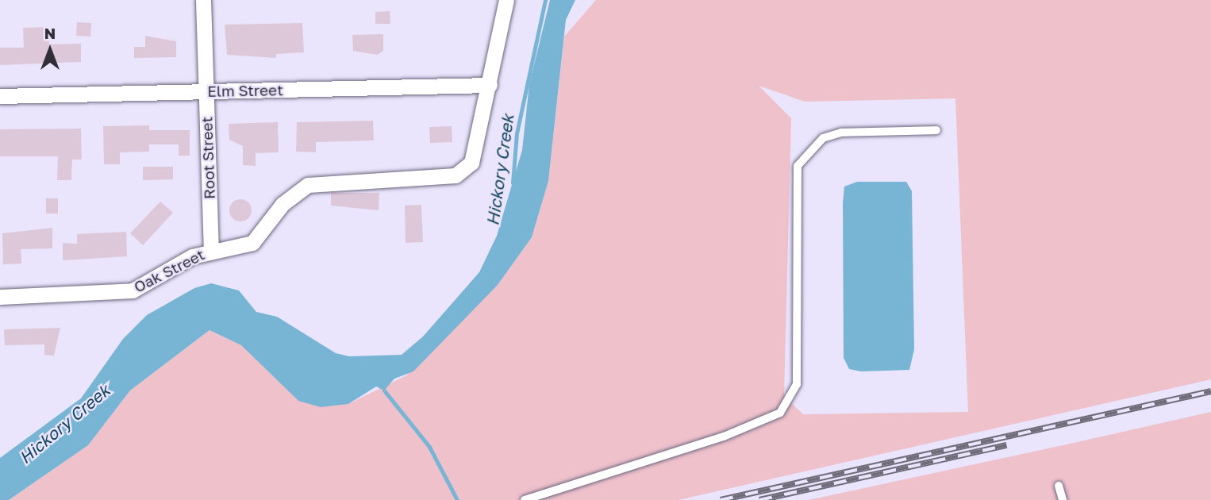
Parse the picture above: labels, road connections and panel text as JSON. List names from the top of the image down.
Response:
{
  "streets": {
    "street": ["Elm Street", "Root Street", "Oak Street"]
  },
  "crossings": [
    ["Elm Street", "Root Street"],
    ["Elm Street", "Oak Street"],
    ["Root Street", "Oak Street"]
  ],
  "water": ["Hickory Creek"],
  "north": "top"
}
